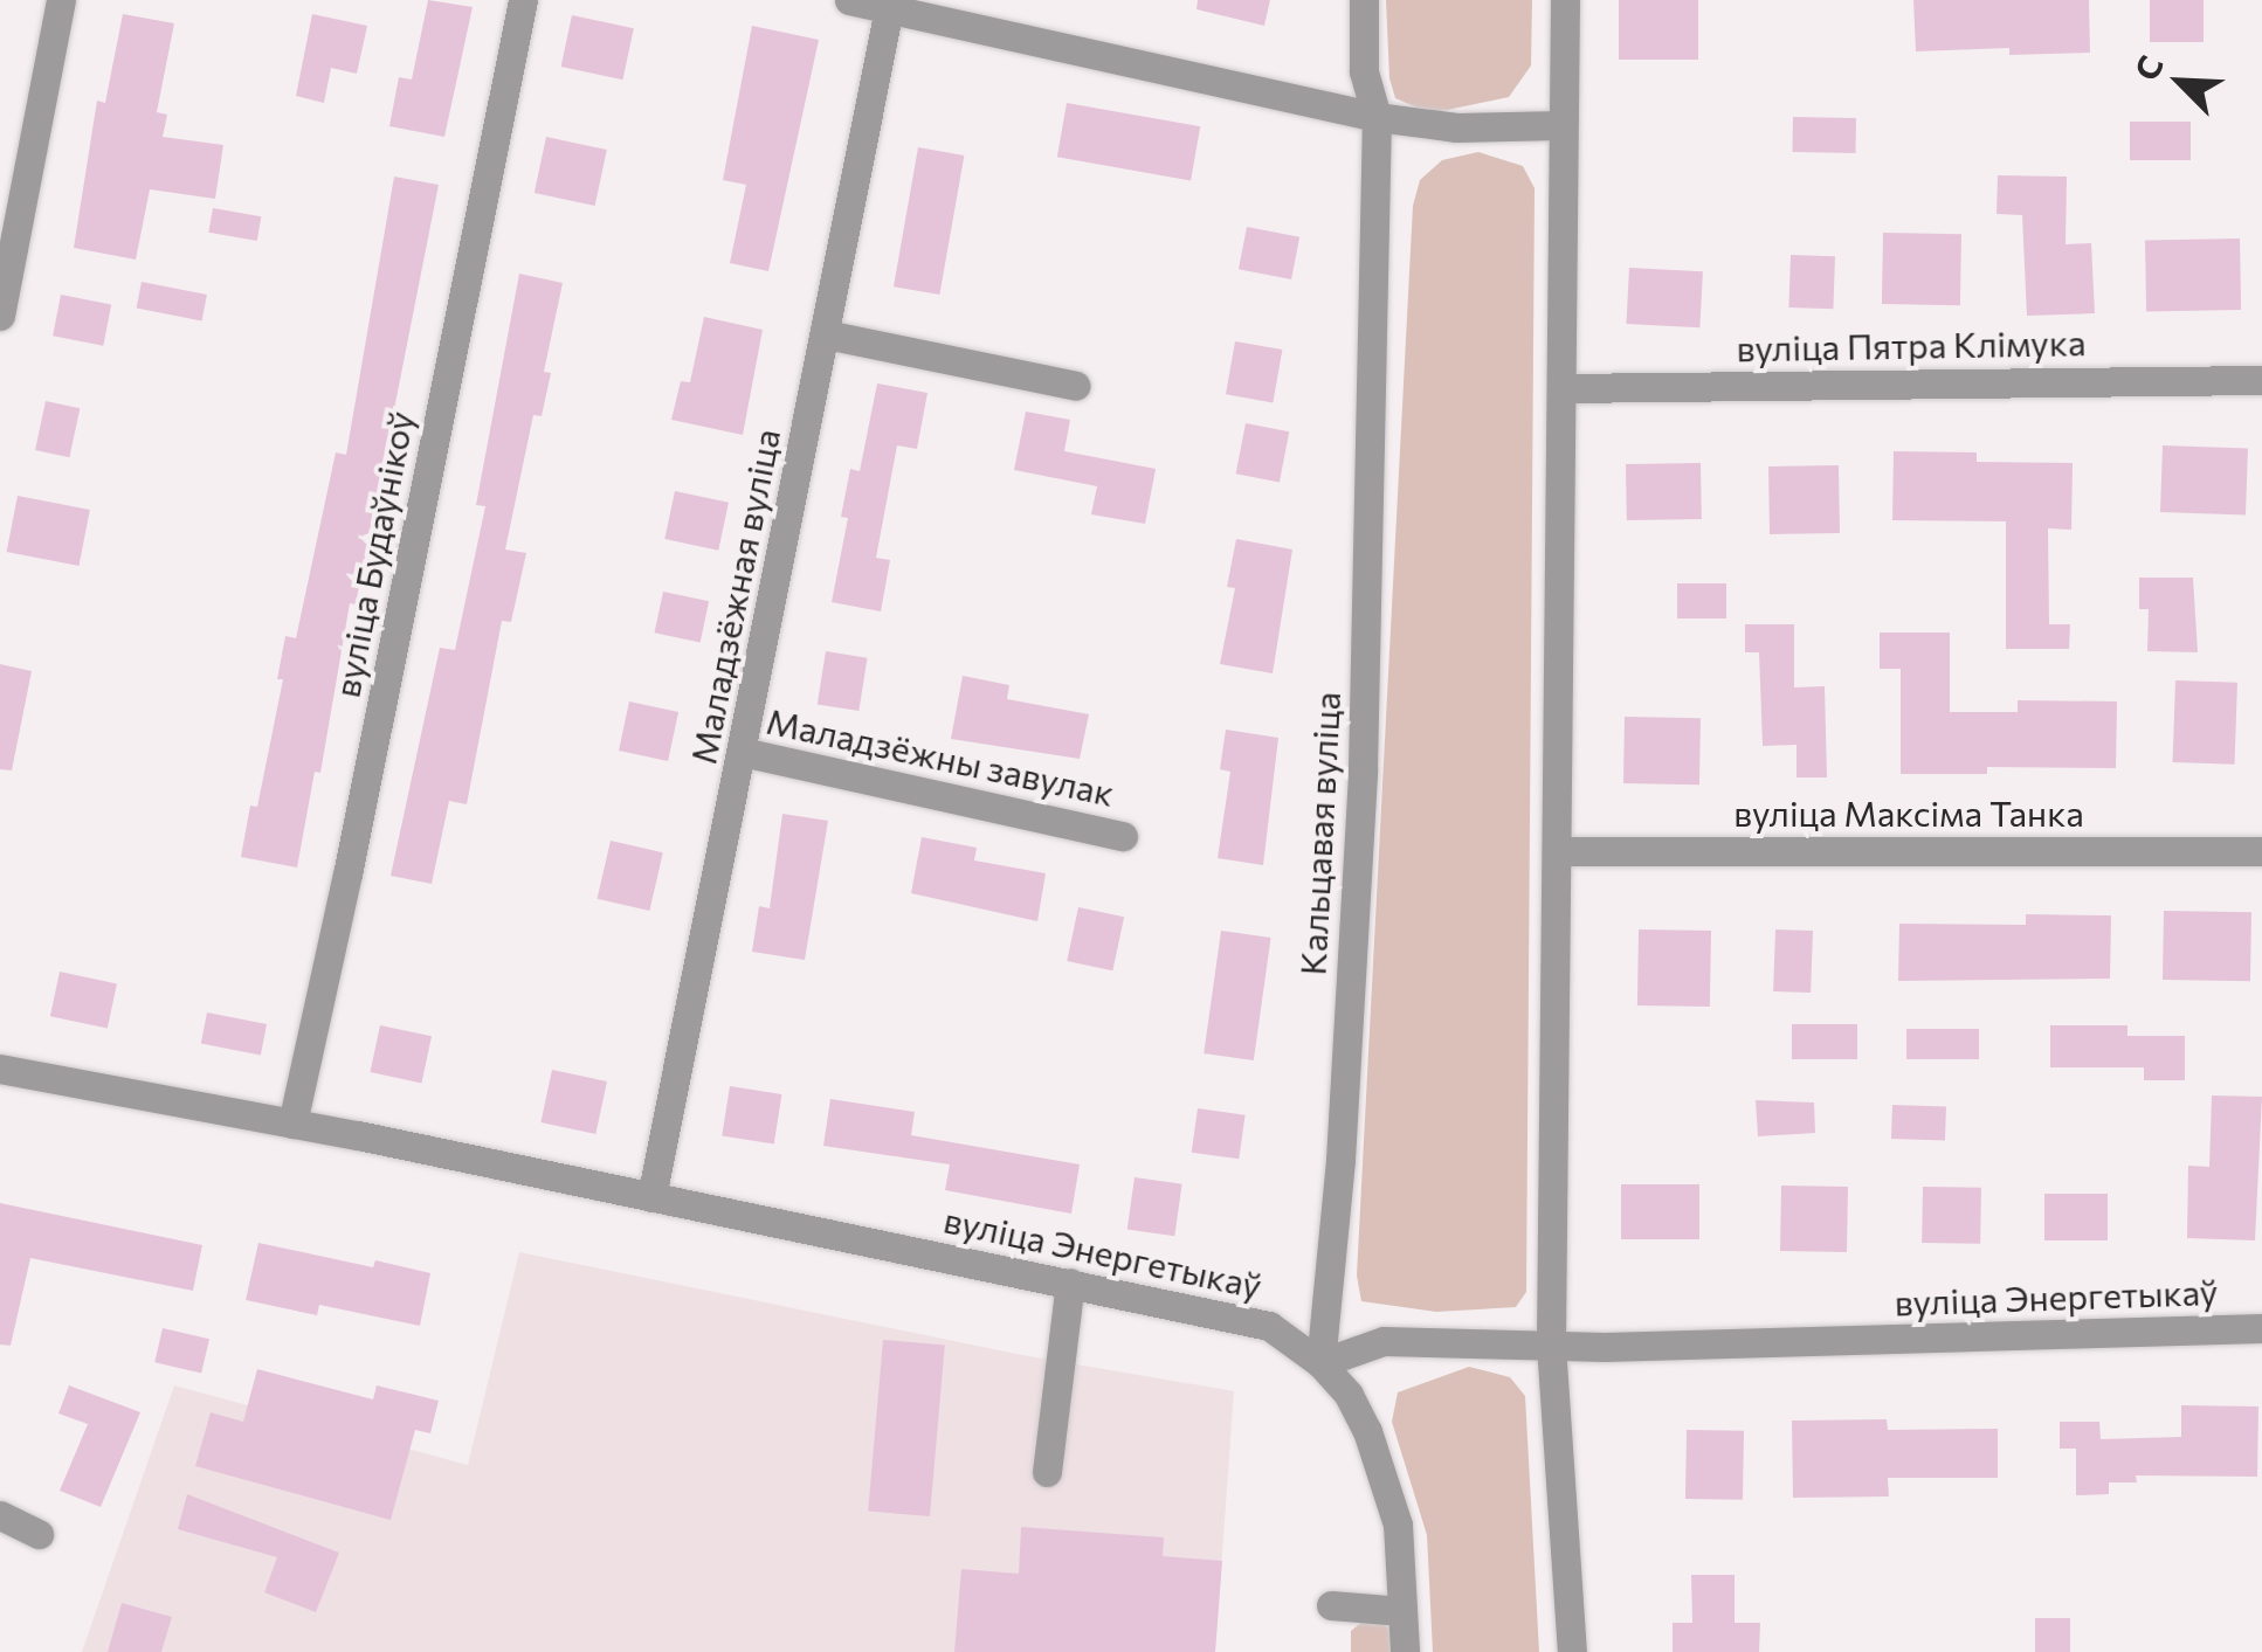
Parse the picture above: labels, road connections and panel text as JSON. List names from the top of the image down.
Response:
{
  "streets": {
    "street": [
      "вуліца Пятра Клімука",
      "вуліца Будаўнікоў",
      "Маладзёжная вуліца",
      "Маладзёжны завулак",
      "вуліца Максіма Танка",
      "Кальцавая вуліца",
      "вуліца Энергетыкаў"
    ]
  },
  "crossings": [
    ["вуліца Будаўнікоў", "вуліца Энергетыкаў"],
    ["Маладзёжная вуліца", "Маладзёжны завулак"],
    ["Маладзёжная вуліца", "вуліца Энергетыкаў"],
    ["Кальцавая вуліца", "вуліца Энергетыкаў"]
  ],
  "north": "top left"
}
